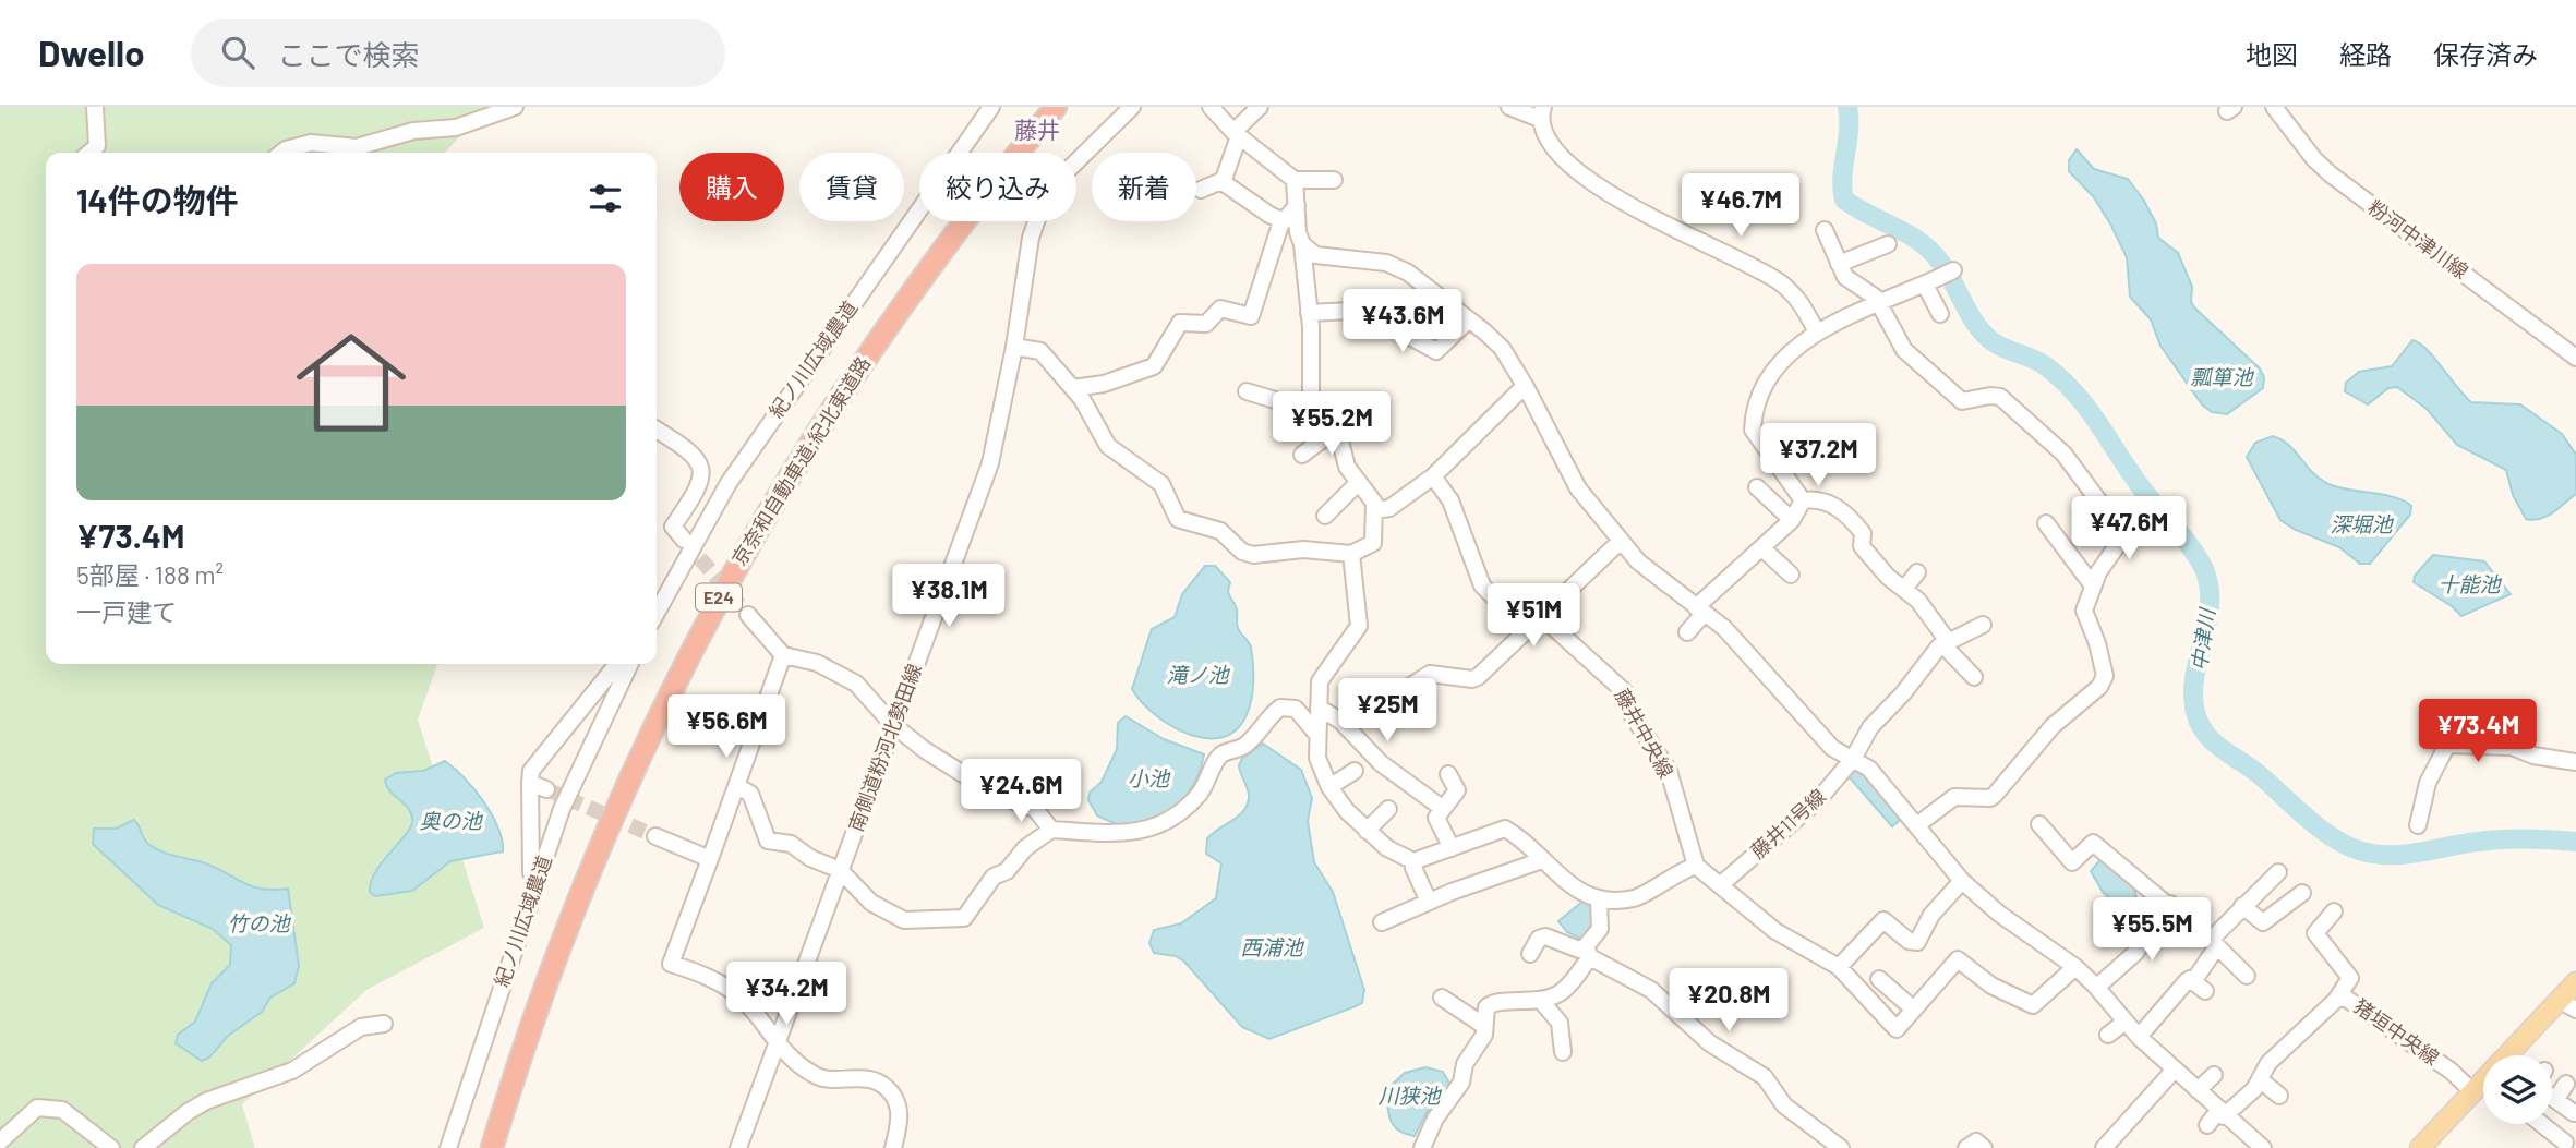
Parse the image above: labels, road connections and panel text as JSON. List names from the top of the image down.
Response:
{
  "streets": {
    "highway": ["京奈和自動車道;紀北東道路", "E24"],
    "street": [
      "粉河中津川線",
      "紀ノ川広域農道",
      "藤井中央線",
      "南側道粉河北勢田線",
      "藤井11号線",
      "猪垣中央線"
    ]
  },
  "districts": ["藤井"],
  "water": [
    "瓢箪池",
    "深堀池",
    "十能池",
    "中津川",
    "滝ノ池",
    "小池",
    "奥の池",
    "竹の池",
    "西浦池",
    "川狭池"
  ],
  "page": {
    "header": "Dwello",
    "search": "ここで検索",
    "nav": ["地図", "経路", "保存済み"],
    "chip": [
      "購入",
      "賃貸",
      "絞り込み",
      "新着"
    ],
    "heading": "14件の物件",
    "price": [
      "¥46.7M",
      "¥43.6M",
      "¥55.2M",
      "¥37.2M",
      "¥47.6M",
      "¥38.1M",
      "¥51M",
      "¥25M",
      "¥56.6M",
      "¥73.4M",
      "¥24.6M",
      "¥55.5M",
      "¥34.2M",
      "¥20.8M"
    ],
    "list": [
      {
        "name": "¥73.4M",
        "note": "5部屋 · 188 m² · 一戸建て"
      }
    ]
  }
}
